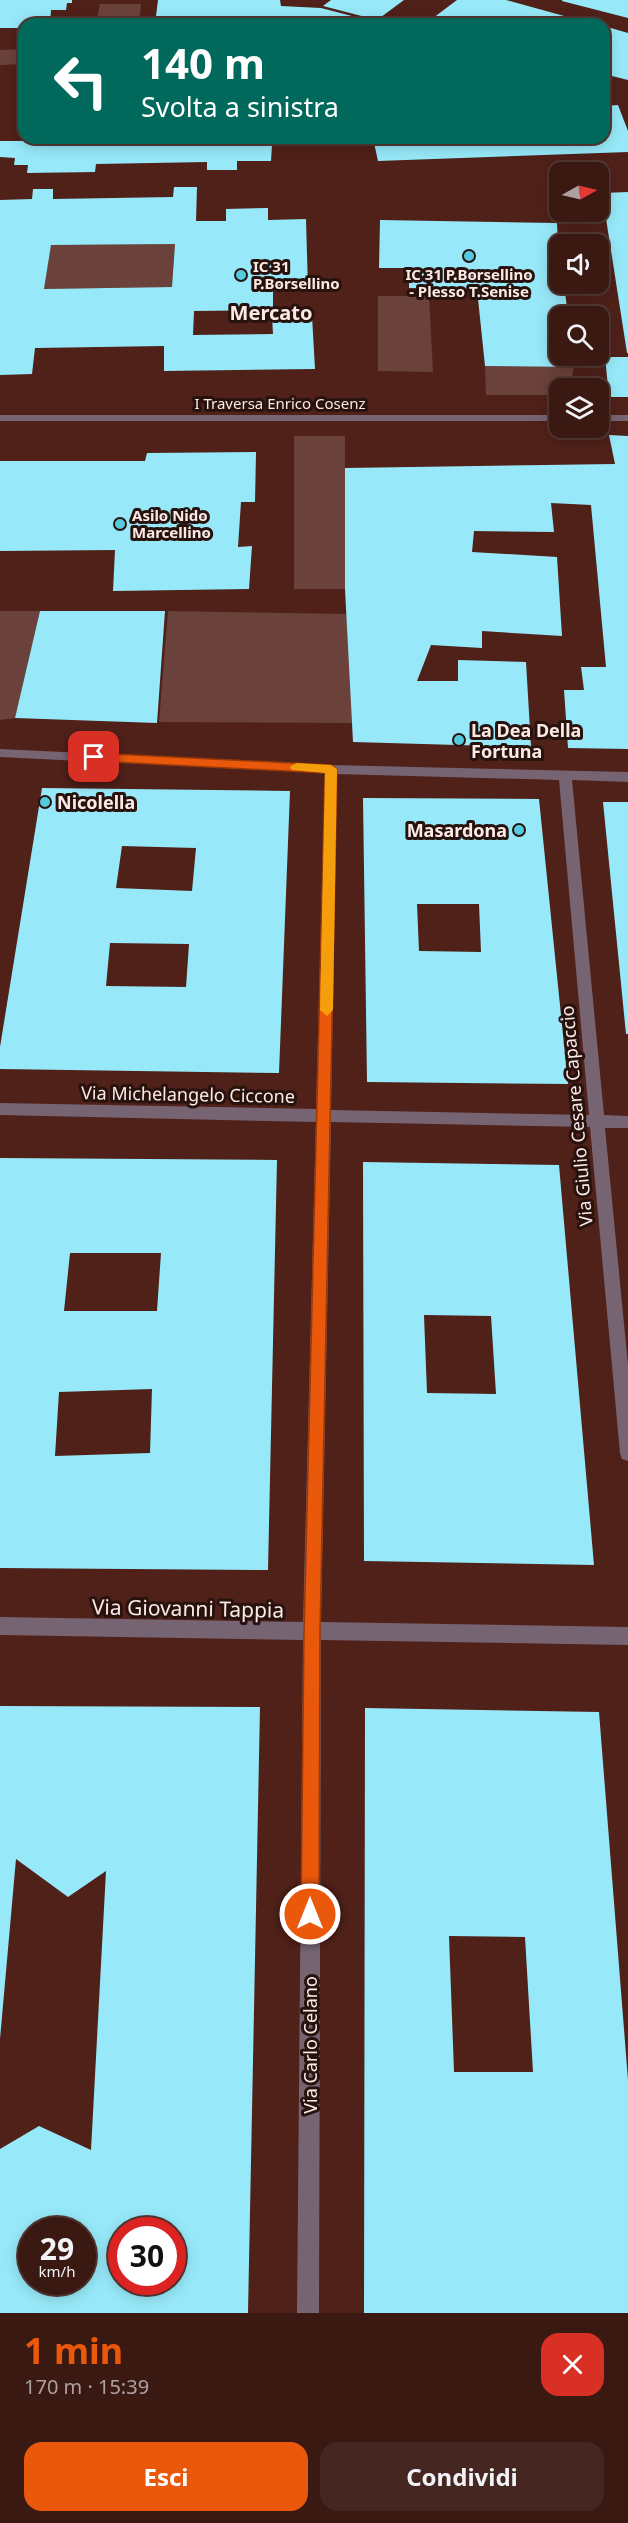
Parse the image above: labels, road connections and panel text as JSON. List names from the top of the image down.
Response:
{
  "streets": {
    "street": [
      "I Traversa Enrico Cosenz",
      "Via Michelangelo Ciccone",
      "Via Giulio Cesare Capaccio",
      "Via Giovanni Tappia",
      "Via Carlo Celano"
    ]
  },
  "crossings": [
    ["Via Michelangelo Ciccone", "Via Giulio Cesare Capaccio"],
    ["Via Michelangelo Ciccone", "Via Carlo Celano"],
    ["Via Giovanni Tappia", "Via Carlo Celano"]
  ],
  "districts": ["Mercato"],
  "places": [
    "IC 31 P.Borsellino - Plesso T.Senise",
    "IC 31 P.Borsellino",
    "Asilo Nido Marcellino",
    "La Dea Della Fortuna",
    "Nicolella",
    "Masardona"
  ],
  "north": "right",
  "page": {
    "turn": ["140 m", "Svolta a sinistra"],
    "speed": "29 km/h",
    "limit": "30",
    "heading": ["1 min", "170 m · 15:39"],
    "buttons": ["Esci", "Condividi"]
  }
}
